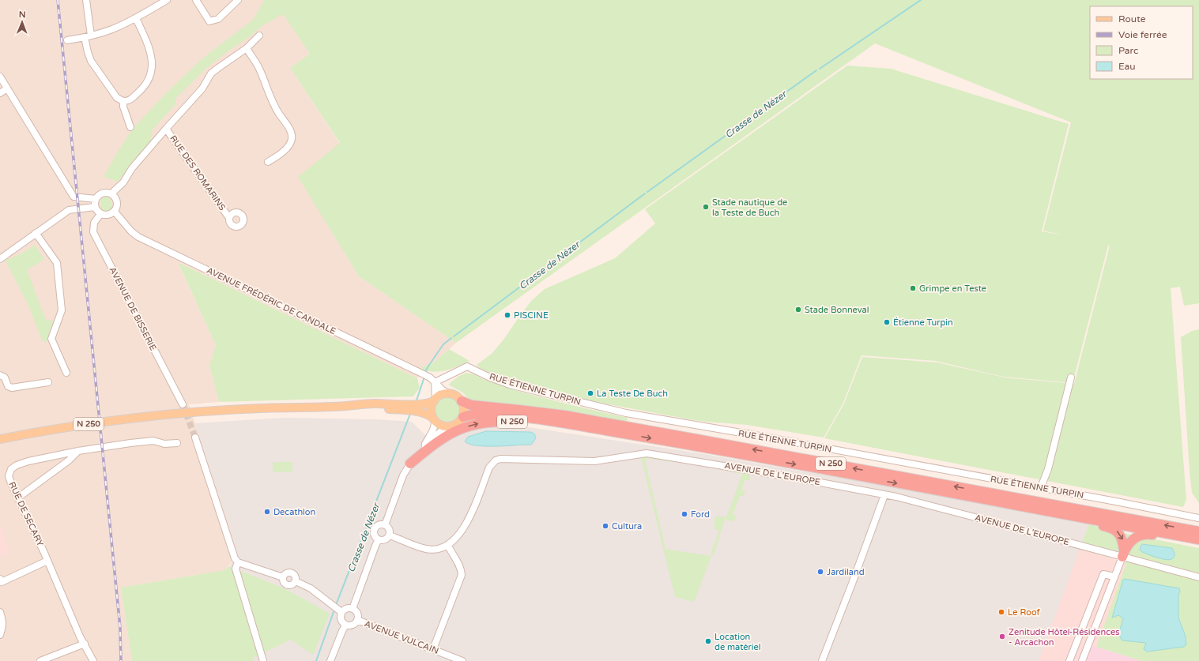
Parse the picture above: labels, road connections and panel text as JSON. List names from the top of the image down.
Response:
{
  "streets": {
    "highway": ["N 250"],
    "street": [
      "RUE DES ROMARINS",
      "AVENUE FRÉDÉRIC DE CANDALE",
      "AVENUE DE BISSERIE",
      "RUE ÉTIENNE TURPIN",
      "AVENUE DE L'EUROPE",
      "RUE DE SECARY",
      "AVENUE VULCAIN"
    ]
  },
  "crossings": [
    ["AVENUE FRÉDÉRIC DE CANDALE", "AVENUE DE BISSERIE"],
    ["AVENUE FRÉDÉRIC DE CANDALE", "RUE ÉTIENNE TURPIN"],
    ["AVENUE FRÉDÉRIC DE CANDALE", "N 250"]
  ],
  "water": ["Crasse de Nézer"],
  "places": [
    "Stade nautique de la Teste de Buch",
    "Grimpe en Teste",
    "Stade Bonneval",
    "PISCINE",
    "Étienne Turpin",
    "La Teste De Buch",
    "Decathlon",
    "Ford",
    "Cultura",
    "Jardiland",
    "Le Roof",
    "Zenitude Hôtel-Résidences - Arcachon",
    "Location de matériel"
  ],
  "legend": [
    "Route",
    "Voie ferrée",
    "Parc",
    "Eau"
  ],
  "north": "top"
}
